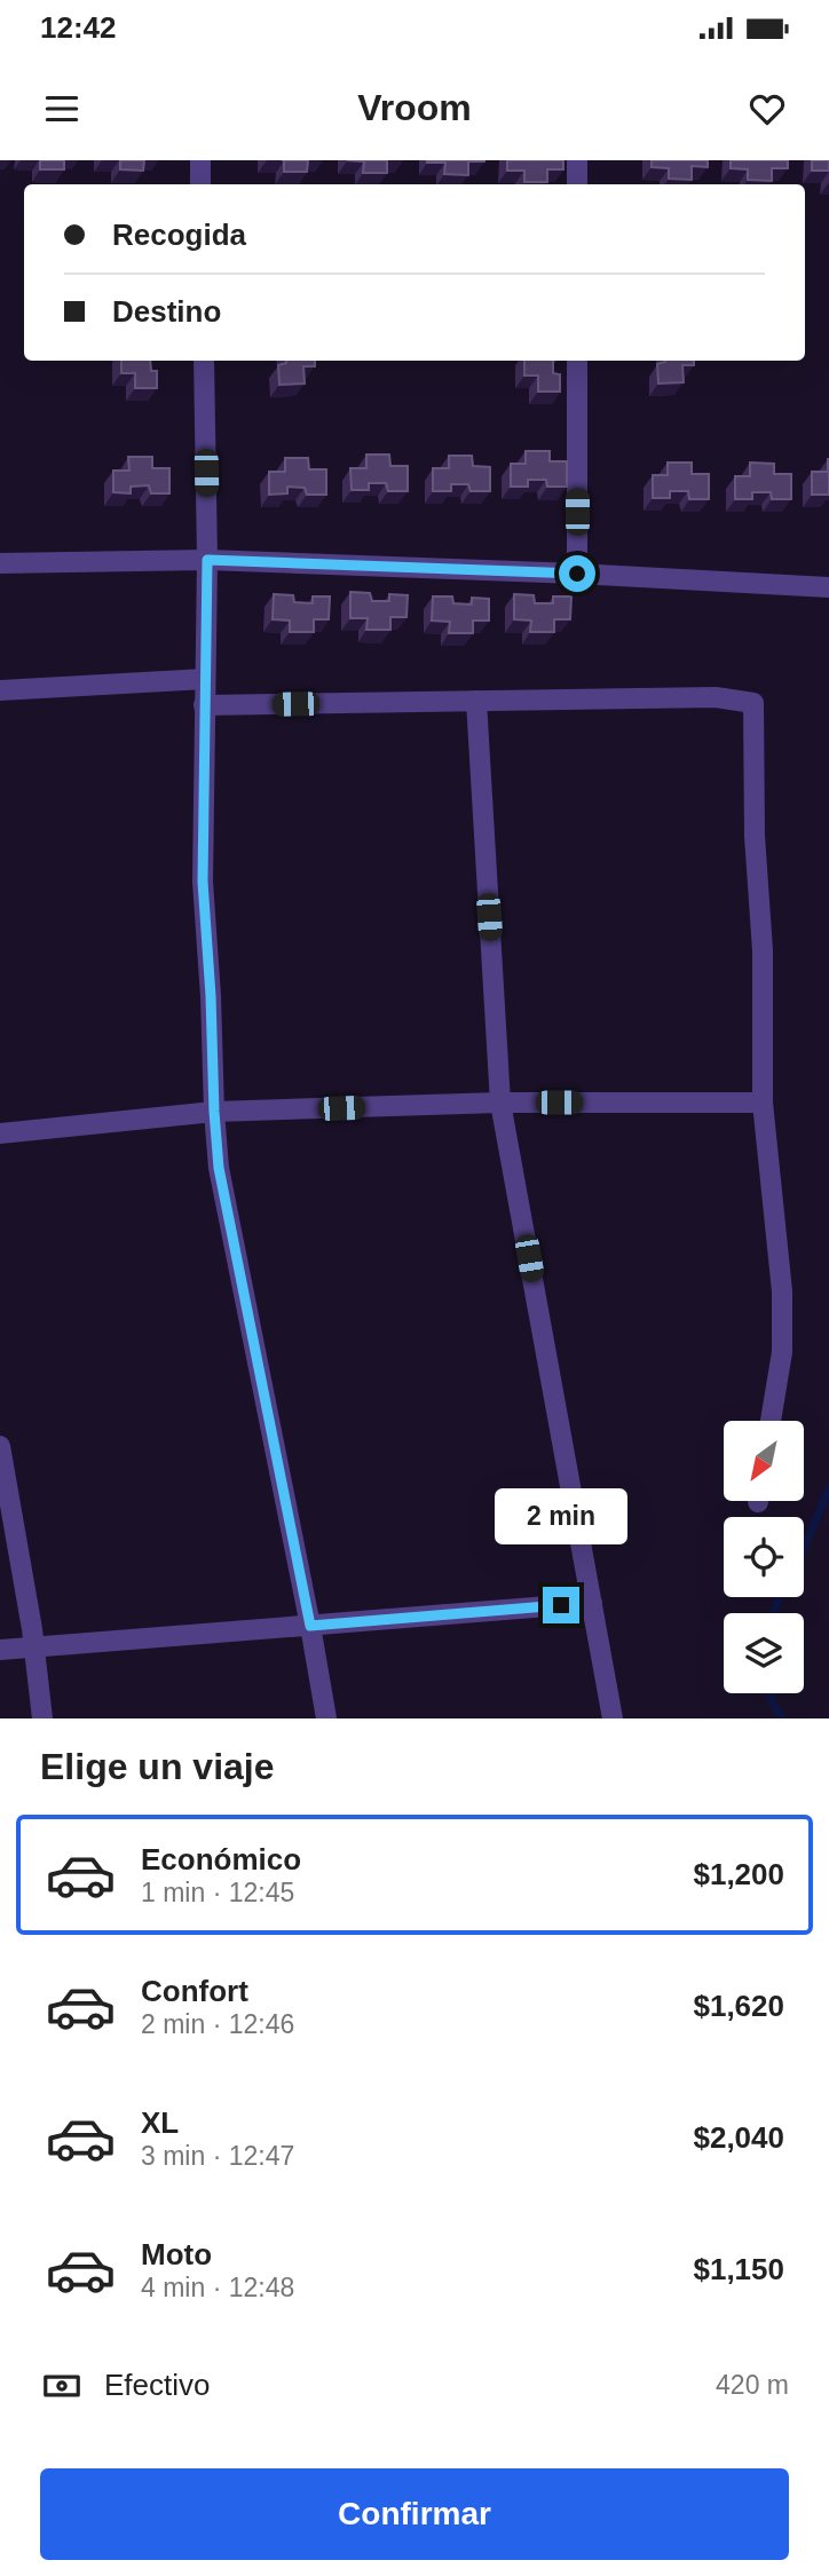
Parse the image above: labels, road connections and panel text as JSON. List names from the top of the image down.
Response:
{
  "north": "bottom left",
  "page": {
    "status": "12:42",
    "header": "Vroom",
    "banner": ["Recogida", "Destino"],
    "bubble": "2 min",
    "heading": "Elige un viaje",
    "list": [
      {
        "name": "Económico",
        "note": "1 min · 12:45",
        "value": "$1,200"
      },
      {
        "name": "Confort",
        "note": "2 min · 12:46",
        "value": "$1,620"
      },
      {
        "name": "XL",
        "note": "3 min · 12:47",
        "value": "$2,040"
      },
      {
        "name": "Moto",
        "note": "4 min · 12:48",
        "value": "$1,150"
      }
    ],
    "pay": ["Efectivo", "420 m"],
    "buttons": "Confirmar"
  }
}
